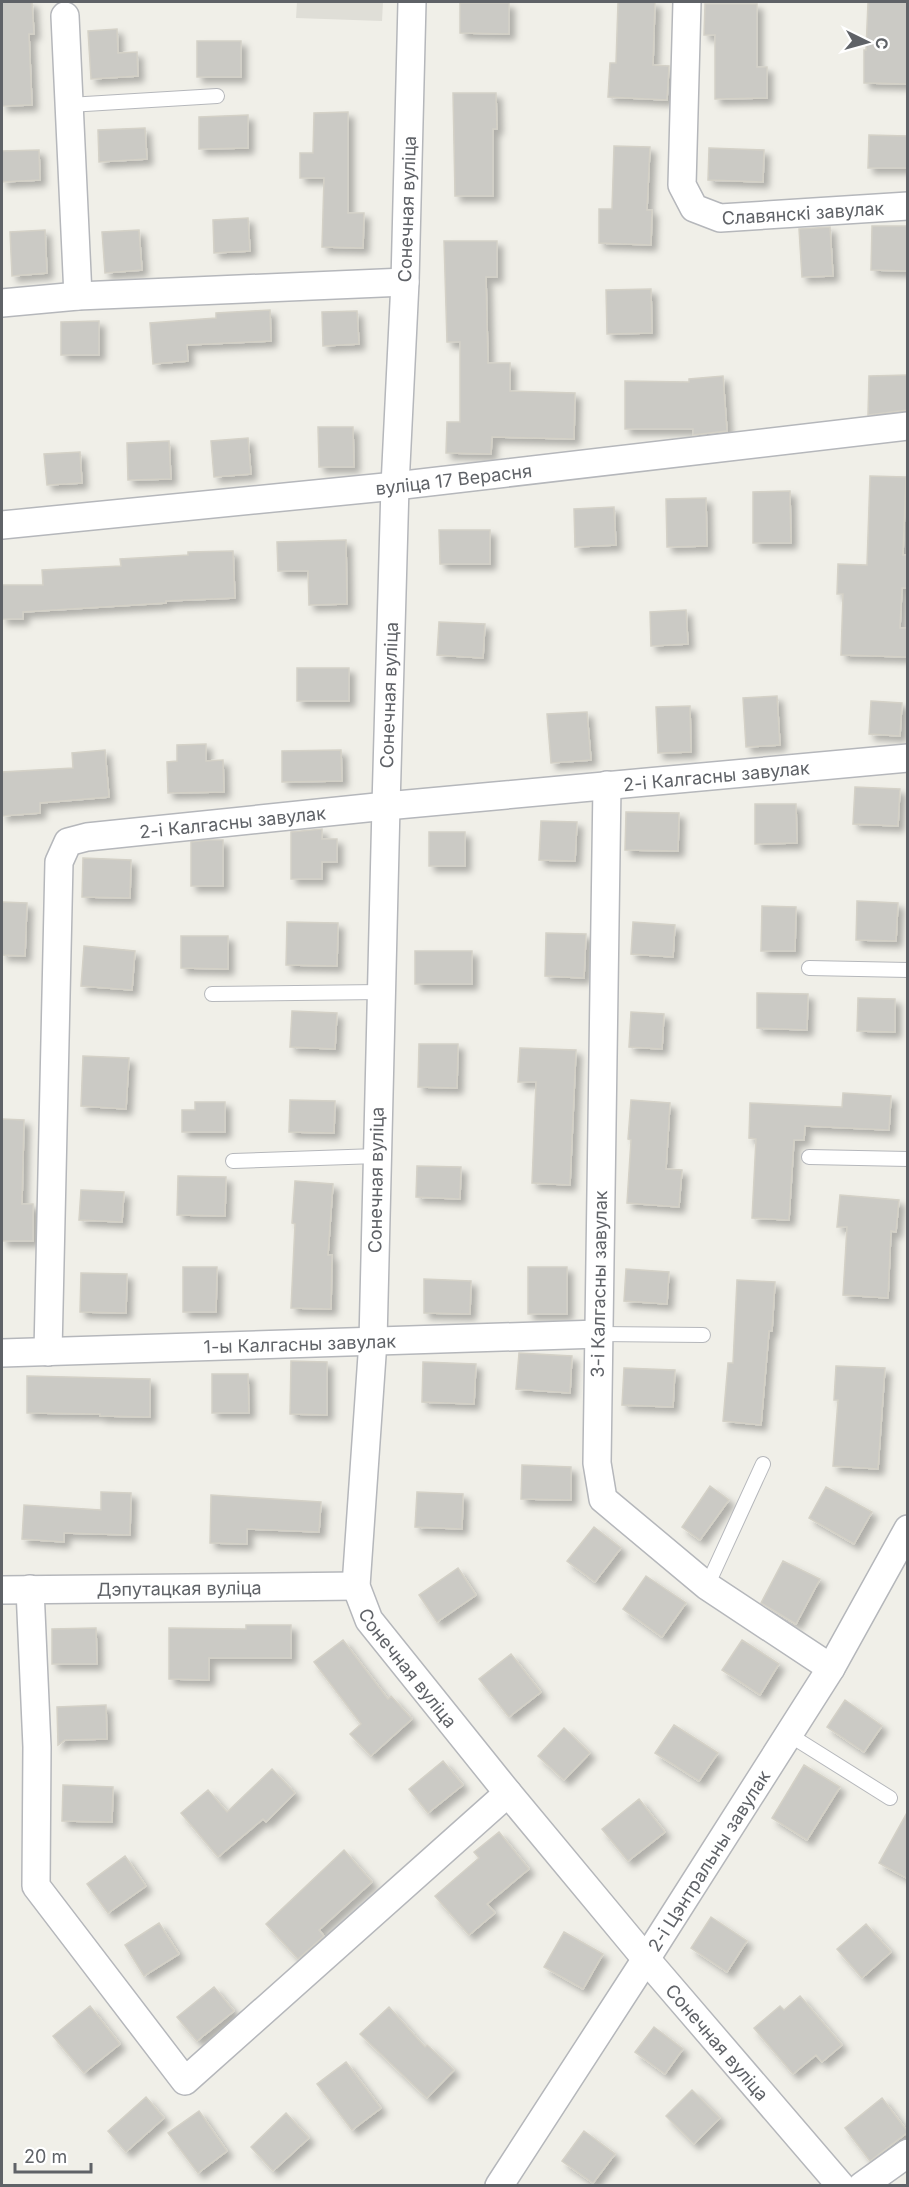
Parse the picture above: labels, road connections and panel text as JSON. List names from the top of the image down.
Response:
{
  "streets": {
    "street": [
      "Сонечная вуліца",
      "Славянскі завулак",
      "вуліца 17 Верасня",
      "2-і Калгасны завулак",
      "3-і Калгасны завулак",
      "1-ы Калгасны завулак",
      "Дэпутацкая вуліца",
      "2-і Цэнтральны завулак"
    ]
  },
  "crossings": [
    ["Сонечная вуліца", "вуліца 17 Верасня"],
    ["Сонечная вуліца", "2-і Калгасны завулак"],
    ["Сонечная вуліца", "1-ы Калгасны завулак"],
    ["Сонечная вуліца", "Дэпутацкая вуліца"],
    ["Сонечная вуліца", "2-і Цэнтральны завулак"],
    ["2-і Калгасны завулак", "3-і Калгасны завулак"],
    ["2-і Калгасны завулак", "1-ы Калгасны завулак"],
    ["3-і Калгасны завулак", "1-ы Калгасны завулак"],
    ["3-і Калгасны завулак", "2-і Цэнтральны завулак"]
  ],
  "scale_bar": "20 m",
  "north": "right"
}
